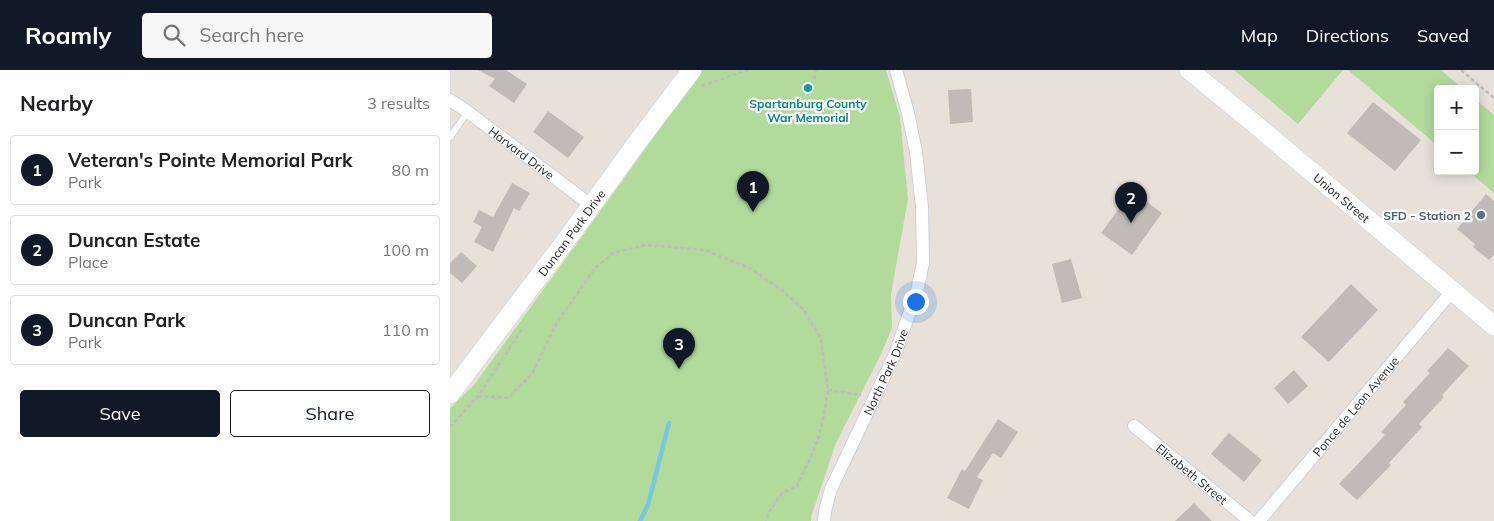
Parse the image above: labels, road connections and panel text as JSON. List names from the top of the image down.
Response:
{
  "streets": {
    "street": [
      "Harvard Drive",
      "Union Street",
      "Duncan Park Drive",
      "North Park Drive",
      "Ponce de Leon Avenue",
      "Elizabeth Street"
    ]
  },
  "crossings": [
    ["Harvard Drive", "Duncan Park Drive"],
    ["Union Street", "Ponce de Leon Avenue"]
  ],
  "places": ["Spartanburg County War Memorial", "SFD - Station 2"],
  "page": {
    "header": "Roamly",
    "search": "Search here",
    "nav": ["Map", "Directions", "Saved"],
    "heading": ["Nearby", "3 results"],
    "map_buttons": ["+", "−"],
    "list": [
      {
        "mark": "1",
        "name": "Veteran's Pointe Memorial Park",
        "note": "Park",
        "value": "80 m"
      },
      {
        "mark": "2",
        "name": "Duncan Estate",
        "note": "Place",
        "value": "100 m"
      },
      {
        "mark": "3",
        "name": "Duncan Park",
        "note": "Park",
        "value": "110 m"
      }
    ],
    "pins": ["1", "2", "3"],
    "buttons": ["Save", "Share"]
  }
}
